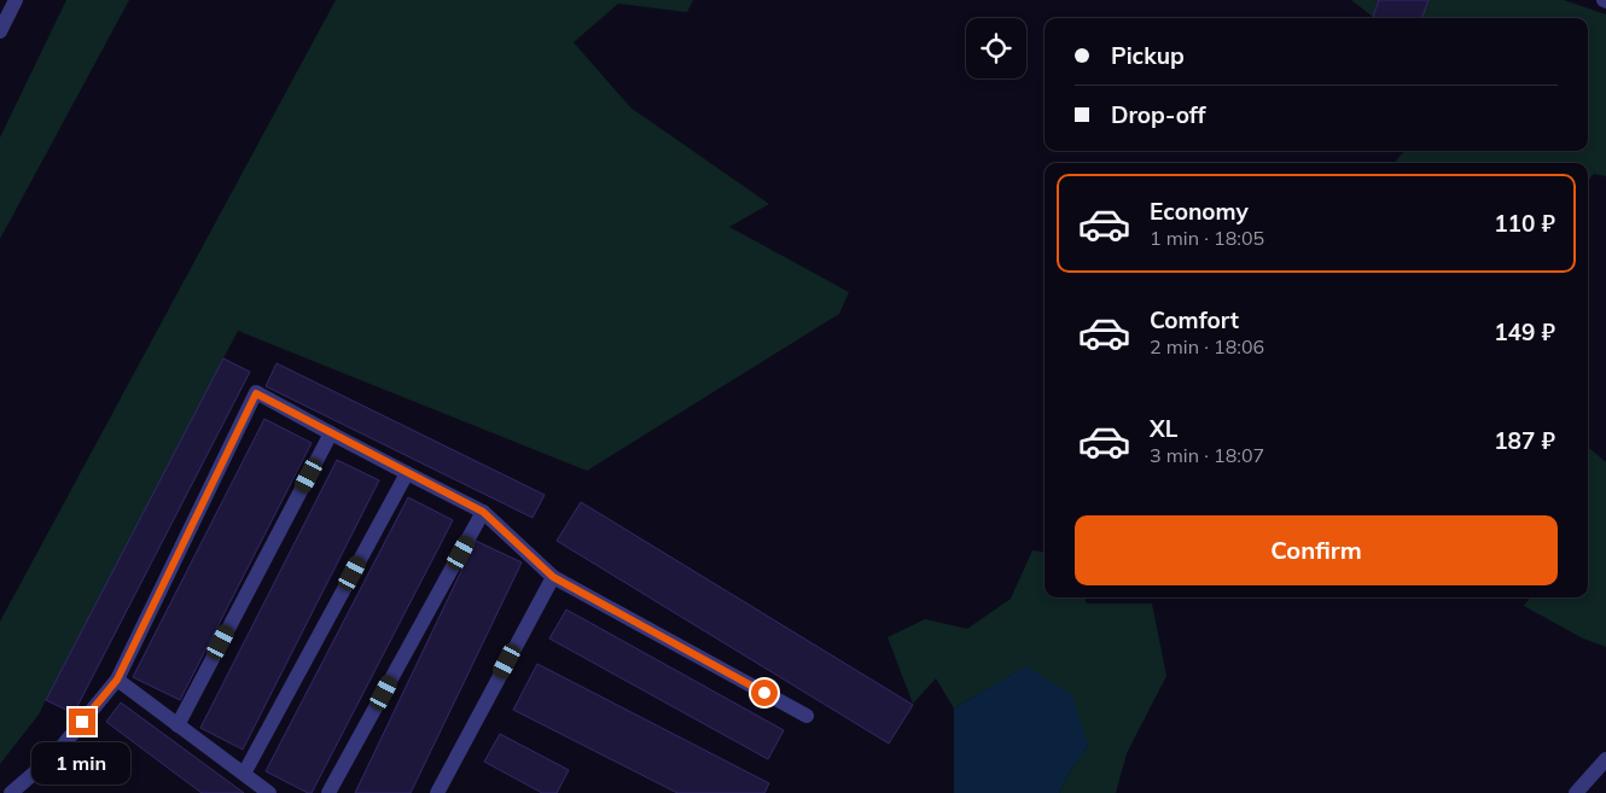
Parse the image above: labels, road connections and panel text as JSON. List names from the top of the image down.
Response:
{
  "page": {
    "banner": ["Pickup", "Drop-off"],
    "list": [
      {
        "name": "Economy",
        "note": "1 min · 18:05",
        "value": "110 ₽"
      },
      {
        "name": "Comfort",
        "note": "2 min · 18:06",
        "value": "149 ₽"
      },
      {
        "name": "XL",
        "note": "3 min · 18:07",
        "value": "187 ₽"
      }
    ],
    "buttons": "Confirm",
    "bubble": "1 min"
  }
}
